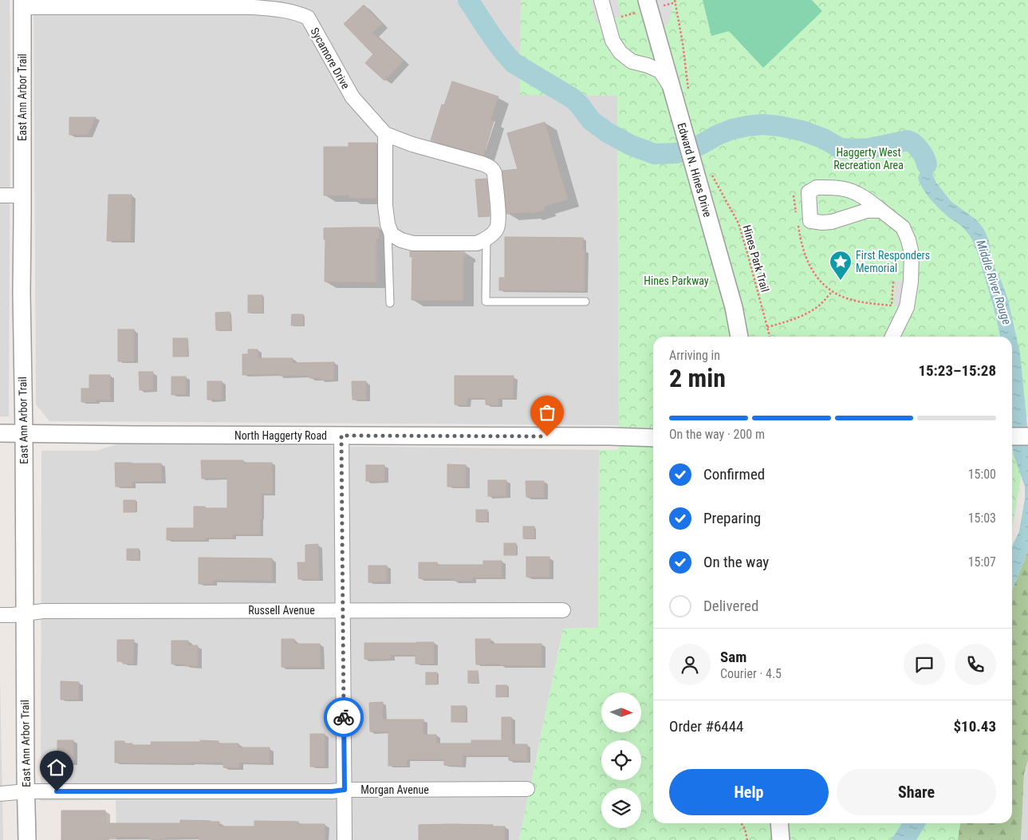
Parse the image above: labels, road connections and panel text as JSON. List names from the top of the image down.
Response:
{
  "streets": {
    "street": [
      "Sycamore Drive",
      "East Ann Arbor Trail",
      "Edward N. Hines Drive",
      "North Haggerty Road",
      "Russell Avenue",
      "Morgan Avenue"
    ],
    "path": ["Hines Park Trail"]
  },
  "crossings": [
    ["Sycamore Drive", "East Ann Arbor Trail"],
    ["East Ann Arbor Trail", "North Haggerty Road"],
    ["East Ann Arbor Trail", "Russell Avenue"],
    ["East Ann Arbor Trail", "Morgan Avenue"]
  ],
  "water": ["Middle River Rouge"],
  "parks": ["Haggerty West Recreation Area", "Hines Parkway"],
  "places": {
    "place": ["First Responders Memorial"]
  },
  "north": "right",
  "page": {
    "heading": ["2 min", "Arriving in", "15:23–15:28"],
    "panel": [
      "Sam",
      "Courier · 4.5",
      "Order #6444",
      "$10.43"
    ],
    "bar": "On the way · 200 m",
    "list": [
      ["Confirmed", "15:00"],
      ["Preparing", "15:03"],
      ["On the way", "15:07"],
      "Delivered"
    ],
    "buttons": ["Help", "Share"]
  }
}
